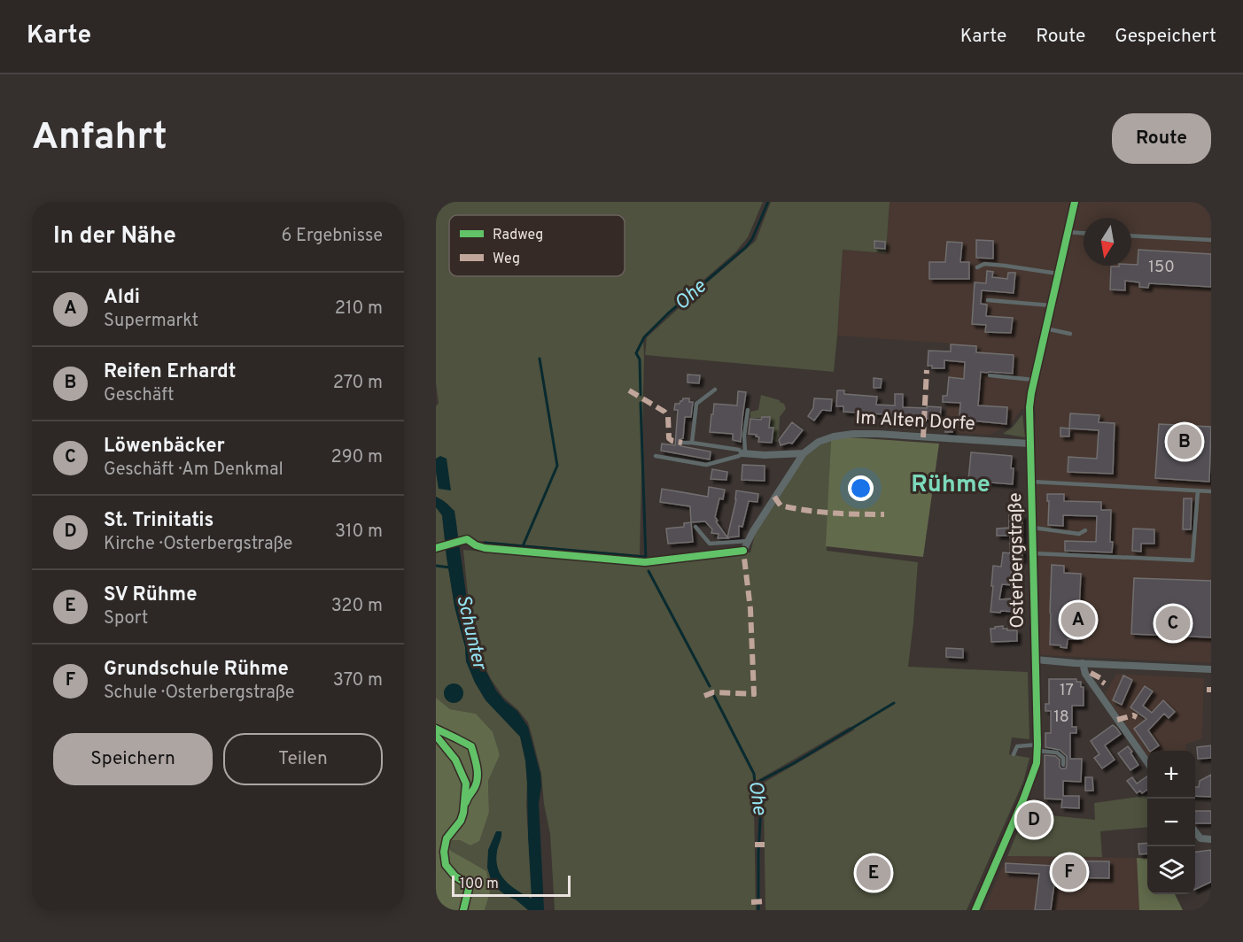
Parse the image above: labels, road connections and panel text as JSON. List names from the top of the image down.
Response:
{
  "streets": {
    "street": ["Im Alten Dorfe", "Osterbergstraße"]
  },
  "crossings": [
    ["Im Alten Dorfe", "Osterbergstraße"]
  ],
  "districts": ["Rühme"],
  "water": ["Ohe", "Schunter"],
  "house_numbers": ["150", "17", "18"],
  "legend": ["Radweg", "Weg"],
  "scale_bar": "100 m",
  "north": "bottom",
  "page": {
    "header": "Karte",
    "nav": ["Karte", "Route", "Gespeichert"],
    "buttons": [
      "Route",
      ["Speichern", "Teilen"]
    ],
    "title": "Anfahrt",
    "heading": ["In der Nähe", "6 Ergebnisse"],
    "list": [
      {
        "mark": "A",
        "name": "Aldi",
        "note": "Supermarkt",
        "value": "210 m"
      },
      {
        "mark": "B",
        "name": "Reifen Erhardt",
        "note": "Geschäft",
        "value": "270 m"
      },
      {
        "mark": "C",
        "name": "Löwenbäcker",
        "note": "Geschäft · Am Denkmal",
        "value": "290 m"
      },
      {
        "mark": "D",
        "name": "St. Trinitatis",
        "note": "Kirche · Osterbergstraße",
        "value": "310 m"
      },
      {
        "mark": "E",
        "name": "SV Rühme",
        "note": "Sport",
        "value": "320 m"
      },
      {
        "mark": "F",
        "name": "Grundschule Rühme",
        "note": "Schule · Osterbergstraße",
        "value": "370 m"
      }
    ],
    "pins": [
      "B",
      "A",
      "C",
      "D",
      "F",
      "E"
    ],
    "map_buttons": ["+", "−"],
    "scale": "100 m"
  }
}
